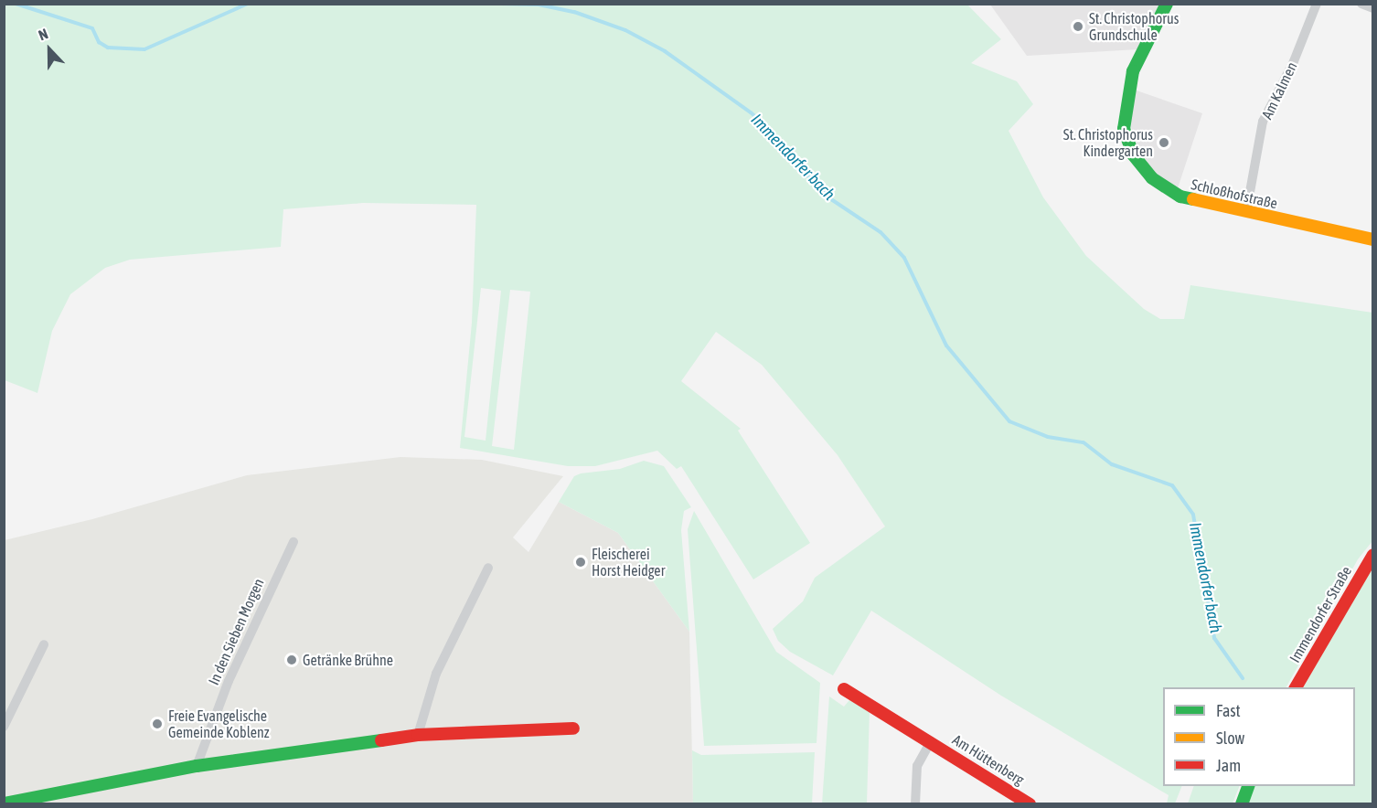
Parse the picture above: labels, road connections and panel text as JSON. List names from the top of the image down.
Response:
{
  "streets": {
    "street": [
      "Am Kalmen",
      "Schloßhofstraße",
      "Immendorfer Straße",
      "In den Sieben Morgen",
      "Am Hüttenberg"
    ]
  },
  "crossings": [
    ["Am Kalmen", "Schloßhofstraße"]
  ],
  "water": ["Immendorfer bach"],
  "places": [
    "St. Christophorus Grundschule",
    "St. Christophorus Kindergarten",
    "Fleischerei Horst Heidger",
    "Getränke Brühne",
    "Freie Evangelische Gemeinde Koblenz"
  ],
  "legend": ["Fast", "Slow", "Jam"],
  "north": "top"
}
